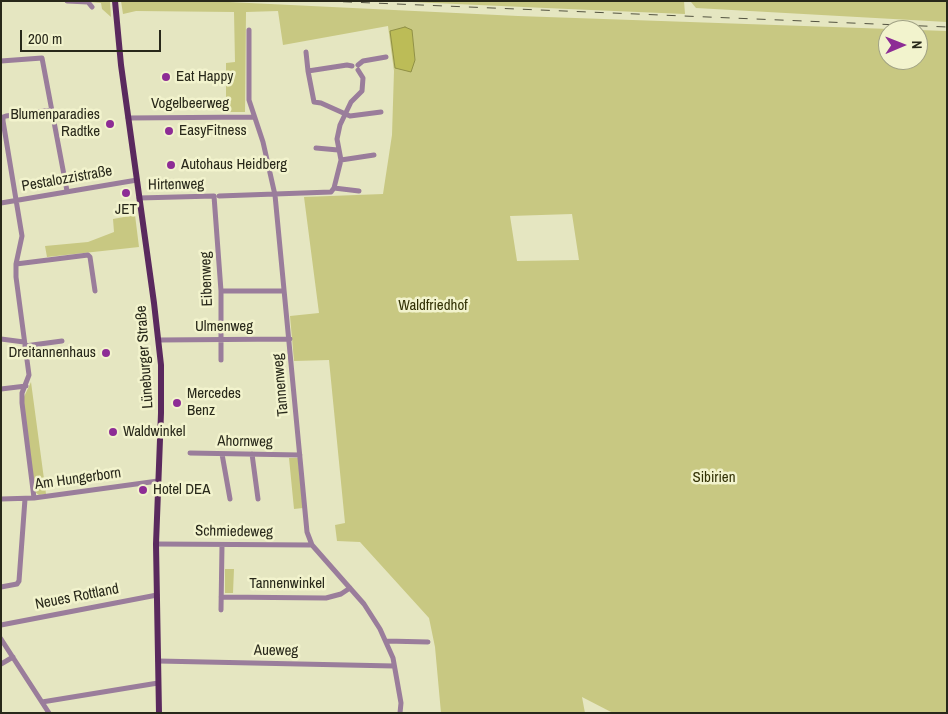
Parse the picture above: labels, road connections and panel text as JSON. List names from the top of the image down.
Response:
{
  "streets": {
    "main road": ["Lüneburger Straße"],
    "street": [
      "Vogelbeerweg",
      "Pestalozzistraße",
      "Hirtenweg",
      "Eibenweg",
      "Ulmenweg",
      "Tannenweg",
      "Ahornweg",
      "Am Hungerborn",
      "Schmiedeweg",
      "Tannenwinkel",
      "Neues Rottland",
      "Aueweg"
    ]
  },
  "crossings": [
    ["Vogelbeerweg", "Lüneburger Straße"],
    ["Vogelbeerweg", "Tannenweg"],
    ["Pestalozzistraße", "Lüneburger Straße"],
    ["Hirtenweg", "Eibenweg"],
    ["Hirtenweg", "Lüneburger Straße"],
    ["Hirtenweg", "Tannenweg"],
    ["Eibenweg", "Ulmenweg"],
    ["Ulmenweg", "Lüneburger Straße"],
    ["Ulmenweg", "Tannenweg"],
    ["Lüneburger Straße", "Am Hungerborn"],
    ["Lüneburger Straße", "Schmiedeweg"],
    ["Lüneburger Straße", "Neues Rottland"],
    ["Lüneburger Straße", "Aueweg"],
    ["Tannenweg", "Ahornweg"],
    ["Tannenweg", "Schmiedeweg"],
    ["Tannenweg", "Tannenwinkel"],
    ["Tannenweg", "Aueweg"]
  ],
  "parks": ["Waldfriedhof", "Sibirien"],
  "places": [
    "Eat Happy",
    "Blumenparadies Radtke",
    "EasyFitness",
    "Autohaus Heidberg",
    "JET",
    "Dreitannenhaus",
    "Mercedes Benz",
    "Waldwinkel",
    "Hotel DEA"
  ],
  "scale_bar": "200 m",
  "north": "right"
}
